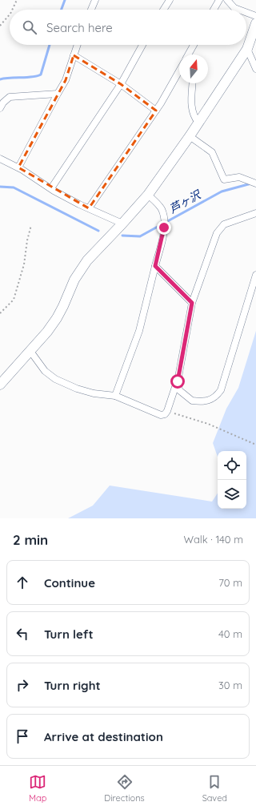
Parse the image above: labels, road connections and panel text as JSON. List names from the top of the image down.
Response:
{
  "water": ["芦ヶ沢"],
  "north": "top",
  "page": {
    "search": "Search here",
    "heading": ["2 min", "Walk · 140 m"],
    "list": [
      ["Continue", "70 m"],
      ["Turn left", "40 m"],
      ["Turn right", "30 m"],
      "Arrive at destination"
    ],
    "nav": ["Map", "Directions", "Saved"]
  }
}
